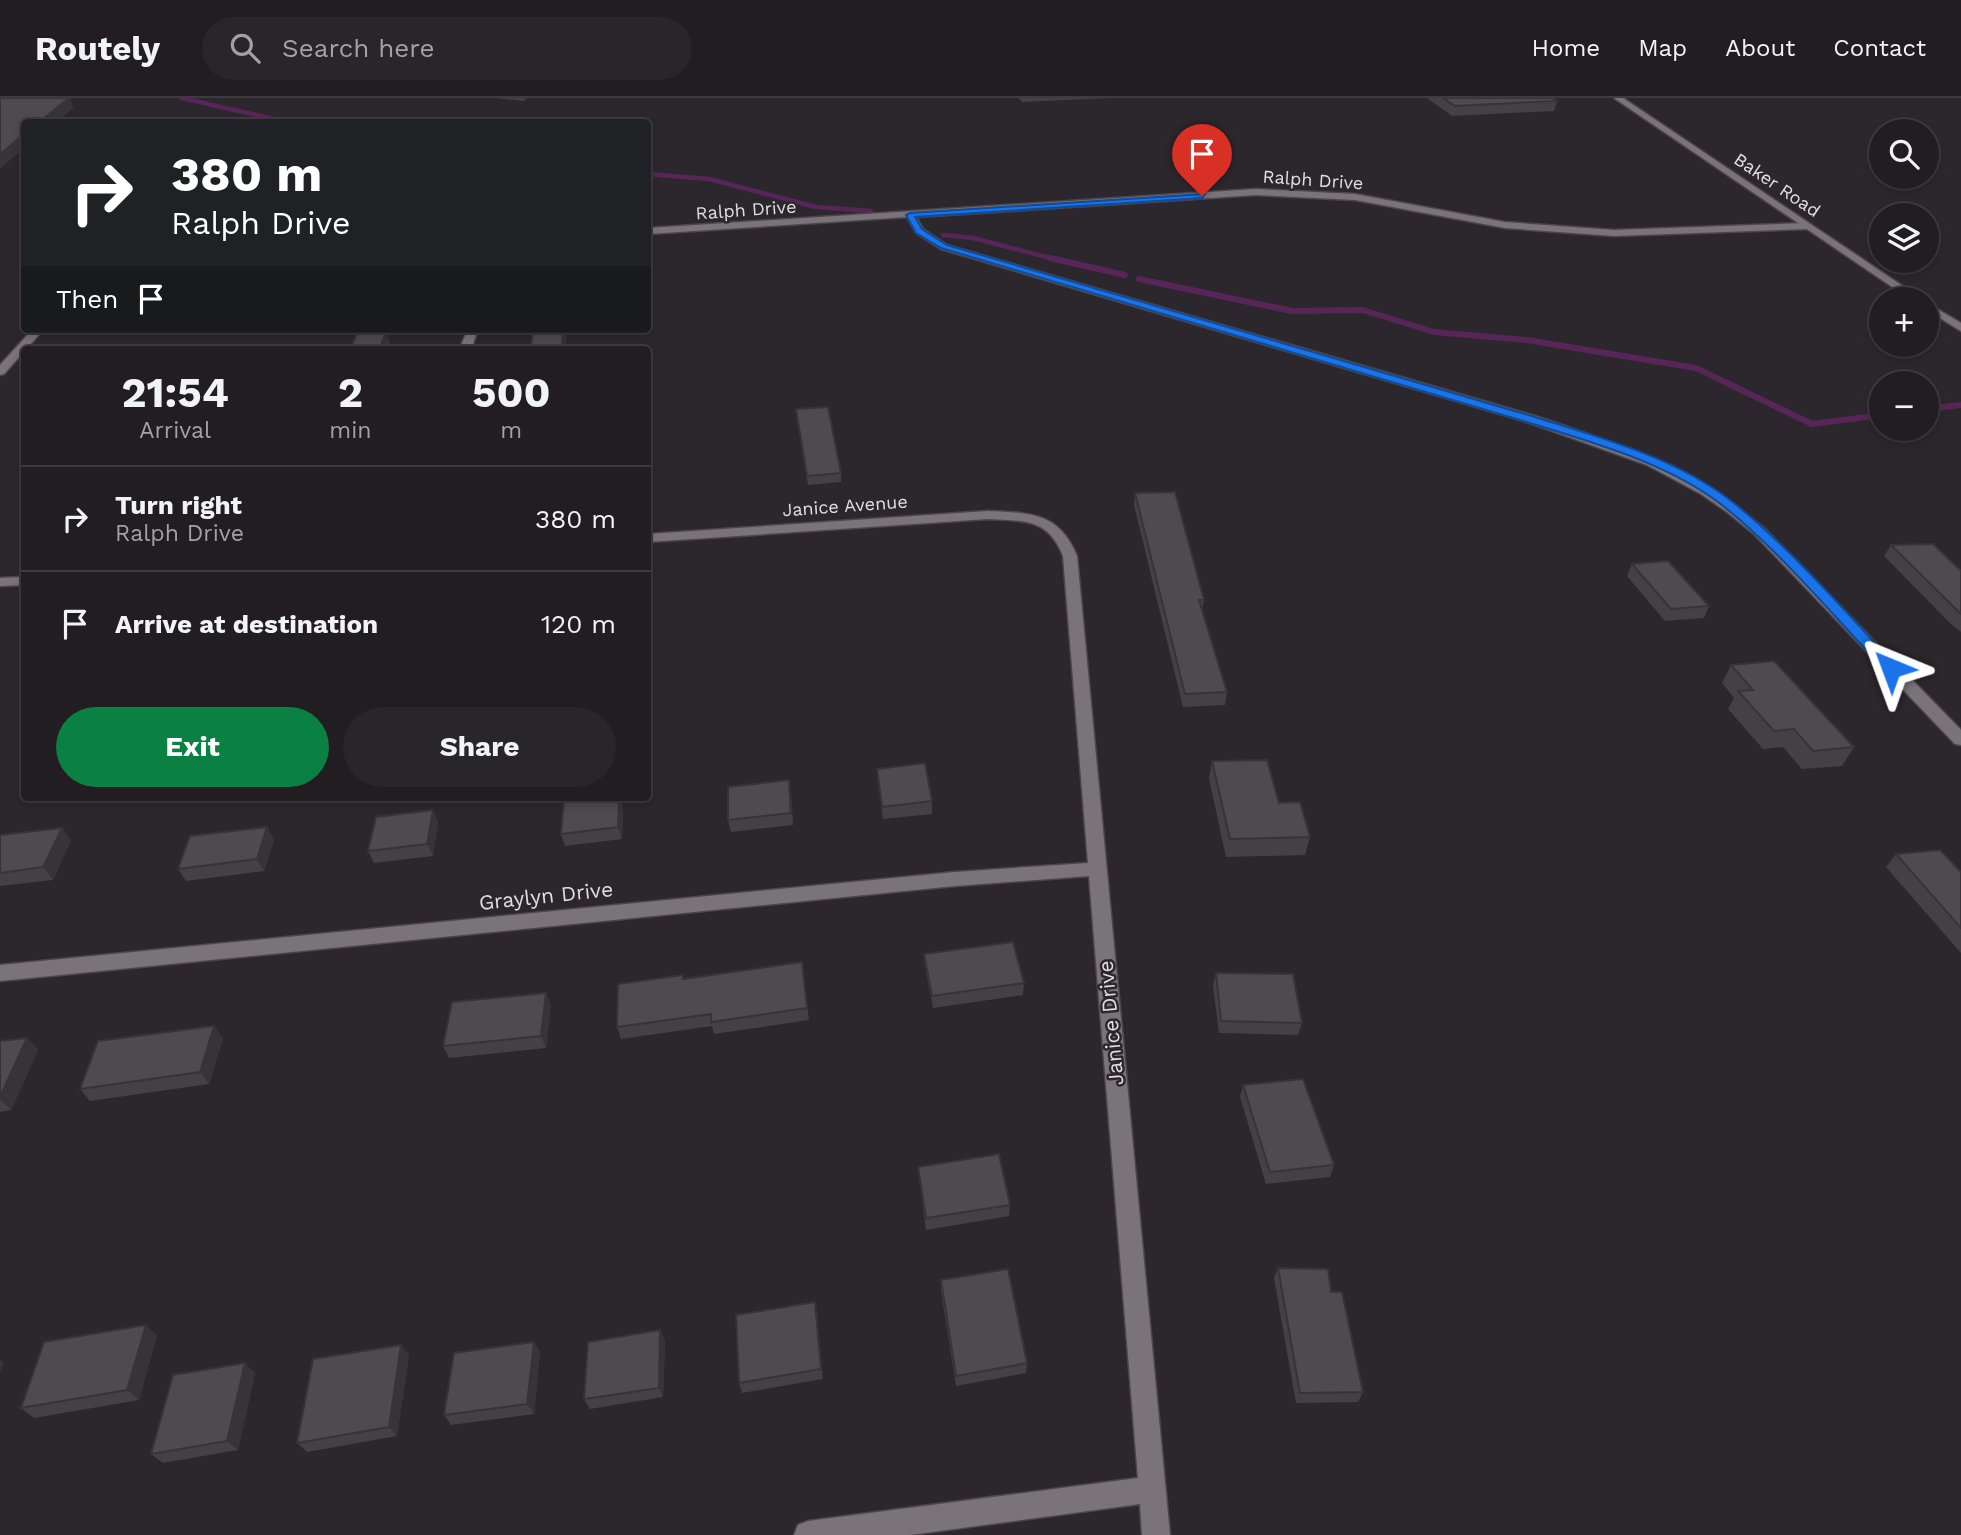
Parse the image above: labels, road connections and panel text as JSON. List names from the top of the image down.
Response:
{
  "streets": {
    "street": [
      "Ralph Drive",
      "Baker Road",
      "Janice Avenue",
      "Graylyn Drive",
      "Janice Drive"
    ]
  },
  "crossings": [
    ["Ralph Drive", "Baker Road"],
    ["Janice Avenue", "Janice Drive"],
    ["Graylyn Drive", "Janice Drive"]
  ],
  "page": {
    "header": "Routely",
    "search": "Search here",
    "nav": [
      "Home",
      "Map",
      "About",
      "Contact"
    ],
    "map_buttons": ["+", "−"],
    "turn": ["380 m", "Ralph Drive"],
    "then": "Then",
    "eta": [
      "21:54",
      "Arrival",
      "2",
      "min",
      "500",
      "m"
    ],
    "list": [
      {
        "name": "Turn right",
        "note": "Ralph Drive",
        "value": "380 m"
      },
      {
        "name": "Arrive at destination",
        "value": "120 m"
      }
    ],
    "buttons": ["Exit", "Share"]
  }
}
